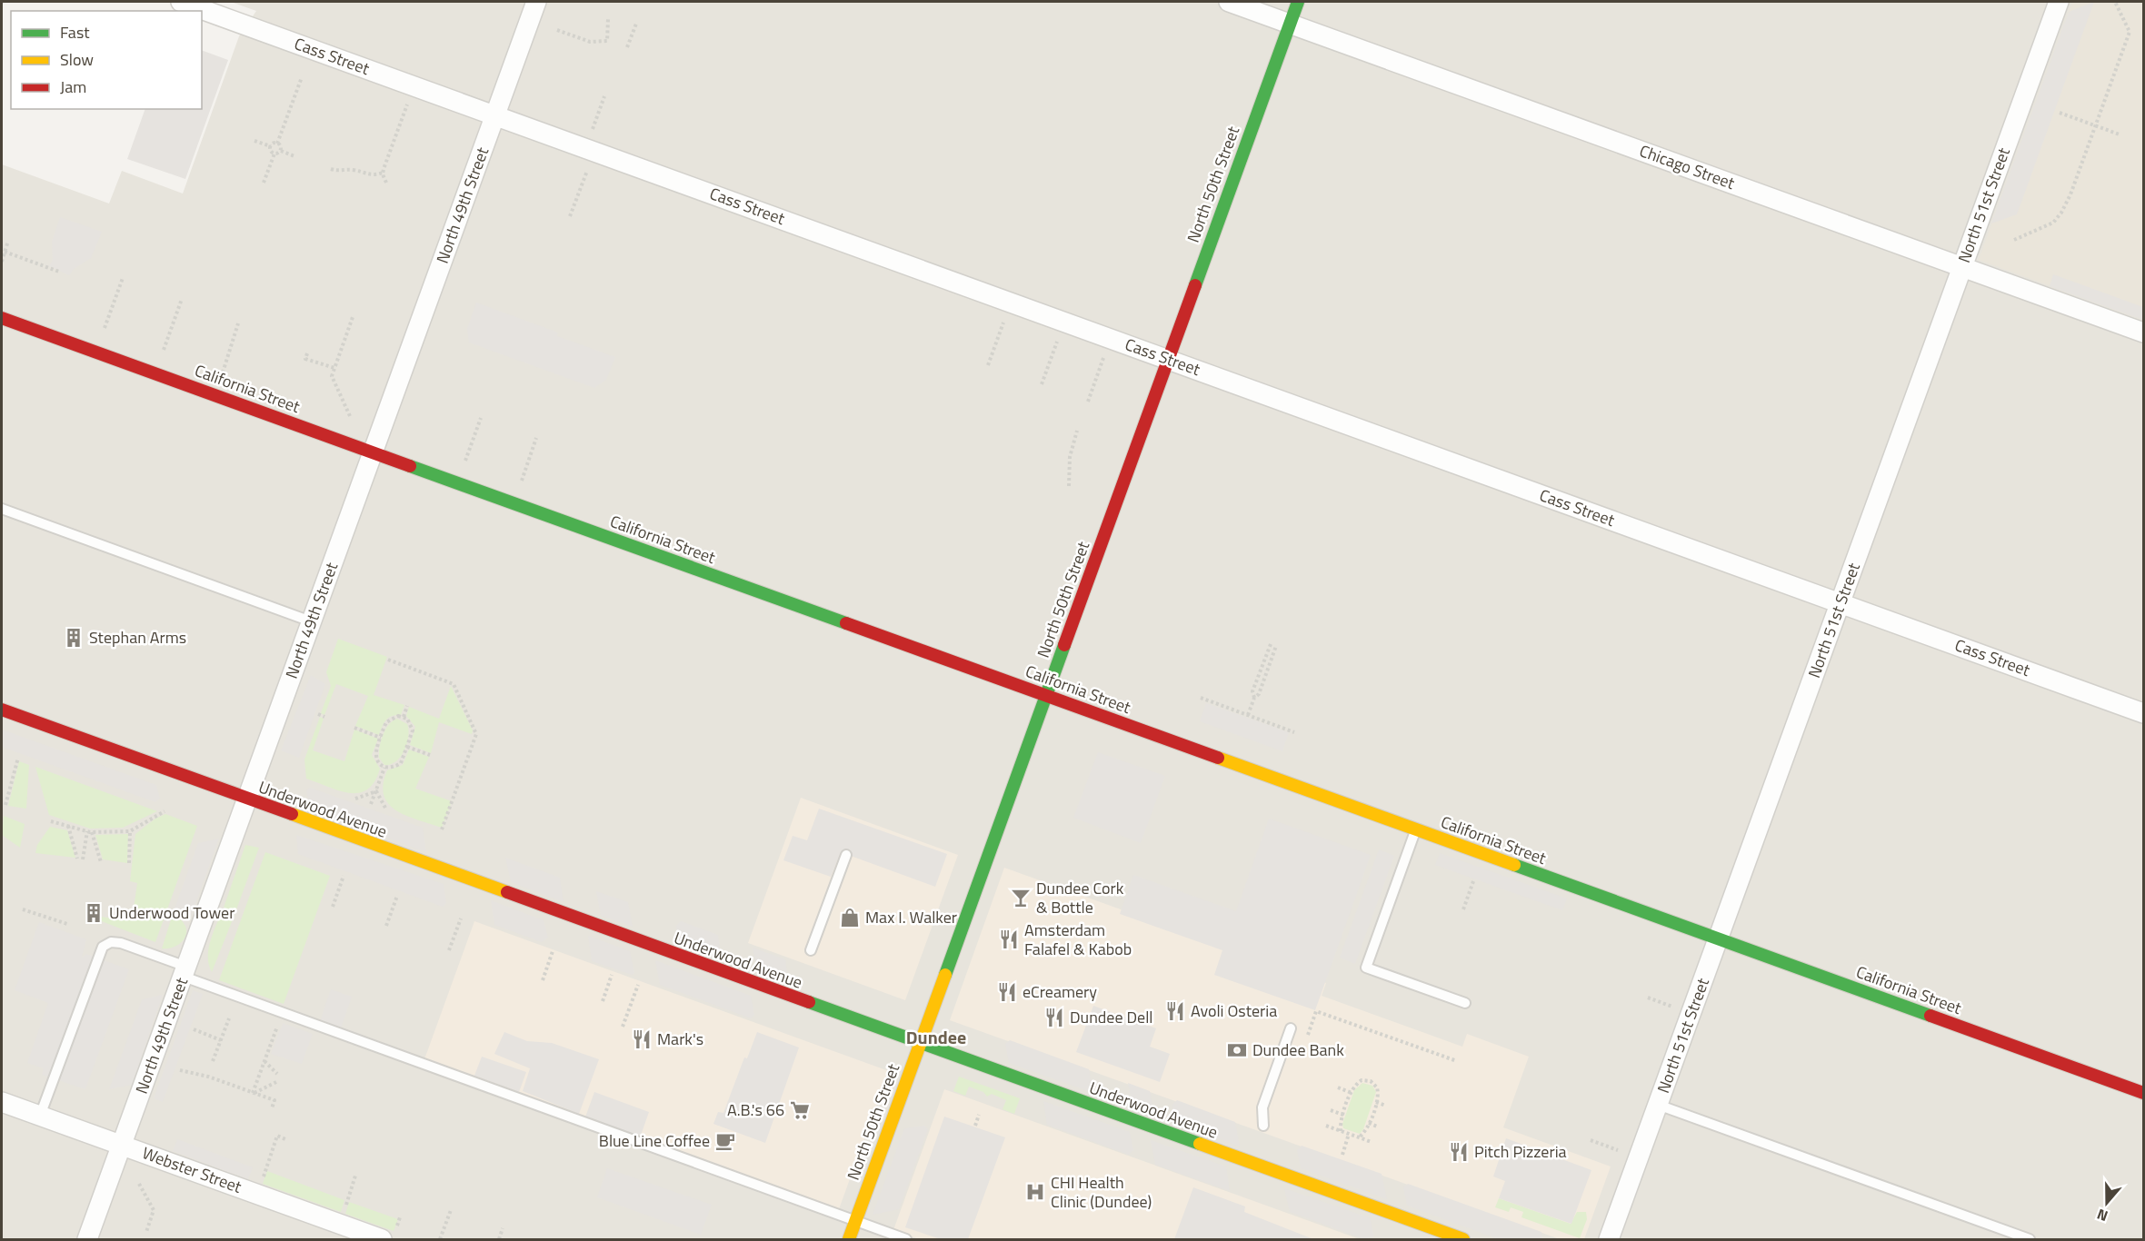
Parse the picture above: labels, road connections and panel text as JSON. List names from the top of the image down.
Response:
{
  "streets": {
    "street": [
      "Cass Street",
      "Chicago Street",
      "North 50th Street",
      "North 49th Street",
      "North 51st Street",
      "California Street",
      "Underwood Avenue",
      "Webster Street"
    ]
  },
  "crossings": [
    ["Cass Street", "North 50th Street"],
    ["Cass Street", "North 49th Street"],
    ["Cass Street", "North 51st Street"],
    ["Chicago Street", "North 50th Street"],
    ["Chicago Street", "North 51st Street"],
    ["North 50th Street", "California Street"],
    ["North 50th Street", "Underwood Avenue"],
    ["North 49th Street", "California Street"],
    ["North 49th Street", "Underwood Avenue"],
    ["North 49th Street", "Webster Street"],
    ["North 51st Street", "California Street"]
  ],
  "districts": ["Dundee"],
  "places": {
    "building": ["Stephan Arms", "Underwood Tower"],
    "bar": ["Dundee Cork & Bottle"],
    "shop": ["Max I. Walker"],
    "restaurant": [
      "Amsterdam Falafel & Kabob",
      "eCreamery",
      "Avoli Osteria",
      "Dundee Dell",
      "Mark's",
      "Pitch Pizzeria"
    ],
    "bank": ["Dundee Bank"],
    "supermarket": ["A.B.'s 66"],
    "cafe": ["Blue Line Coffee"],
    "hospital": ["CHI Health Clinic (Dundee)"]
  },
  "legend": ["Fast", "Slow", "Jam"],
  "north": "bottom"
}
